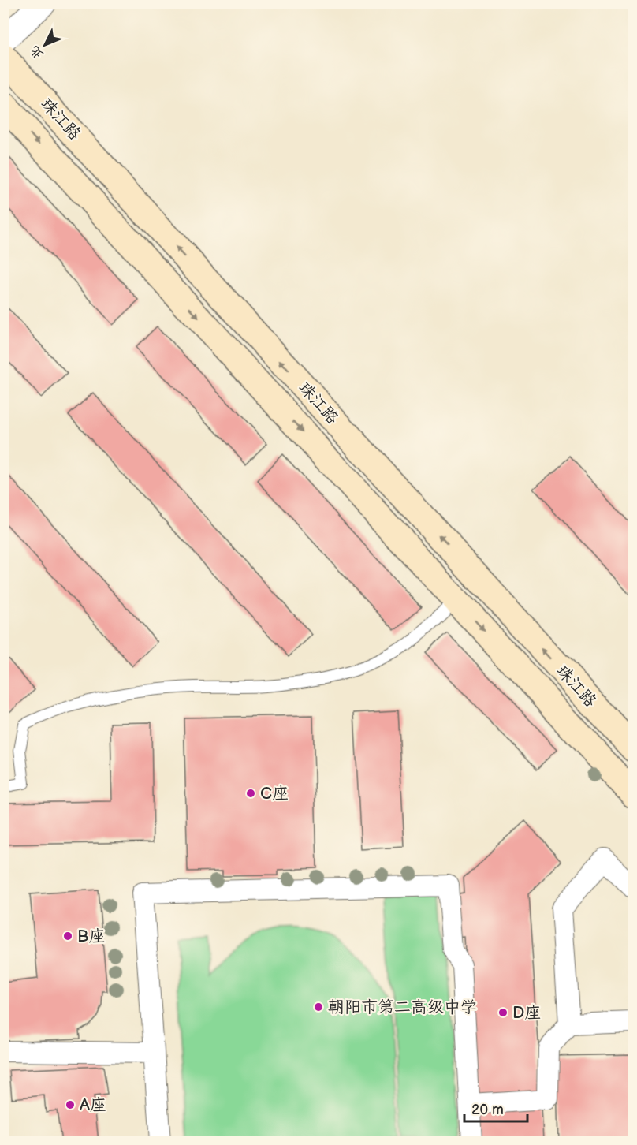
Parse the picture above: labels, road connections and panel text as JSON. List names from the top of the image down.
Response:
{
  "streets": {
    "main road": ["珠江路"]
  },
  "places": [
    "C座",
    "B座",
    "朝阳市第二高级中学",
    "D座",
    "A座"
  ],
  "scale_bar": "20 m",
  "north": "bottom left"
}
